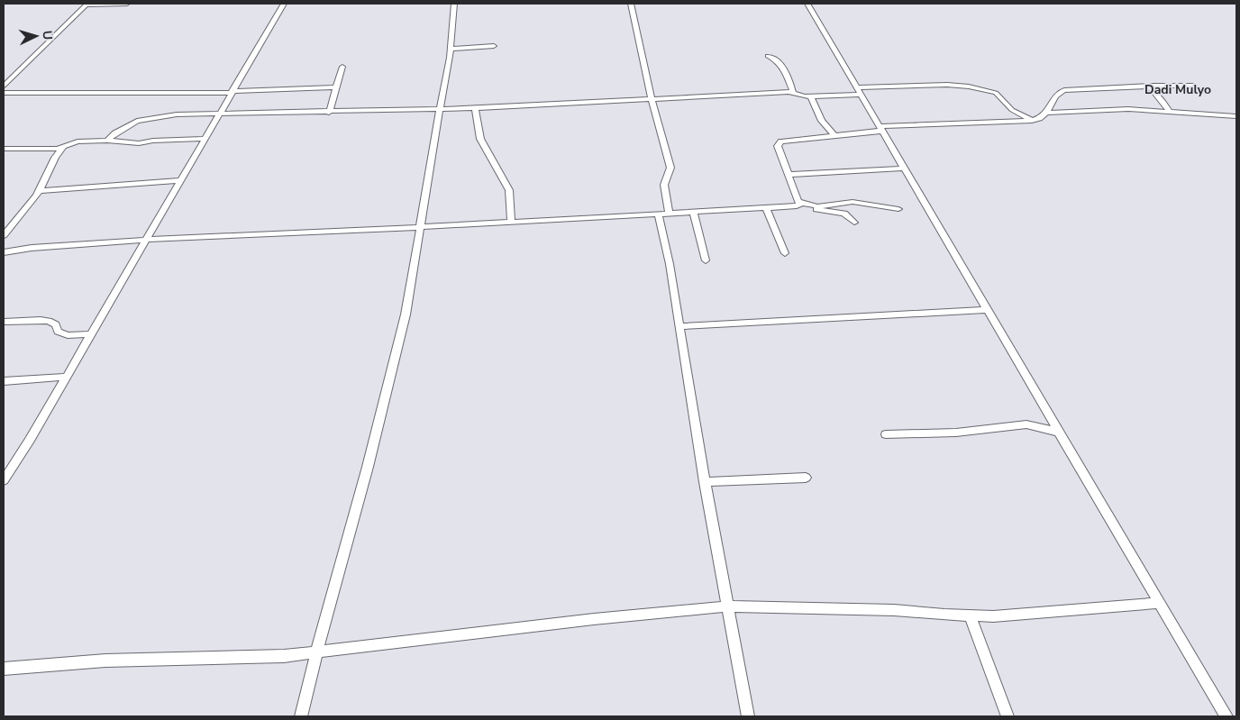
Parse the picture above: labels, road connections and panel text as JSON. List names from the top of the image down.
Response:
{
  "districts": ["Dadi Mulyo"],
  "north": "right"
}
